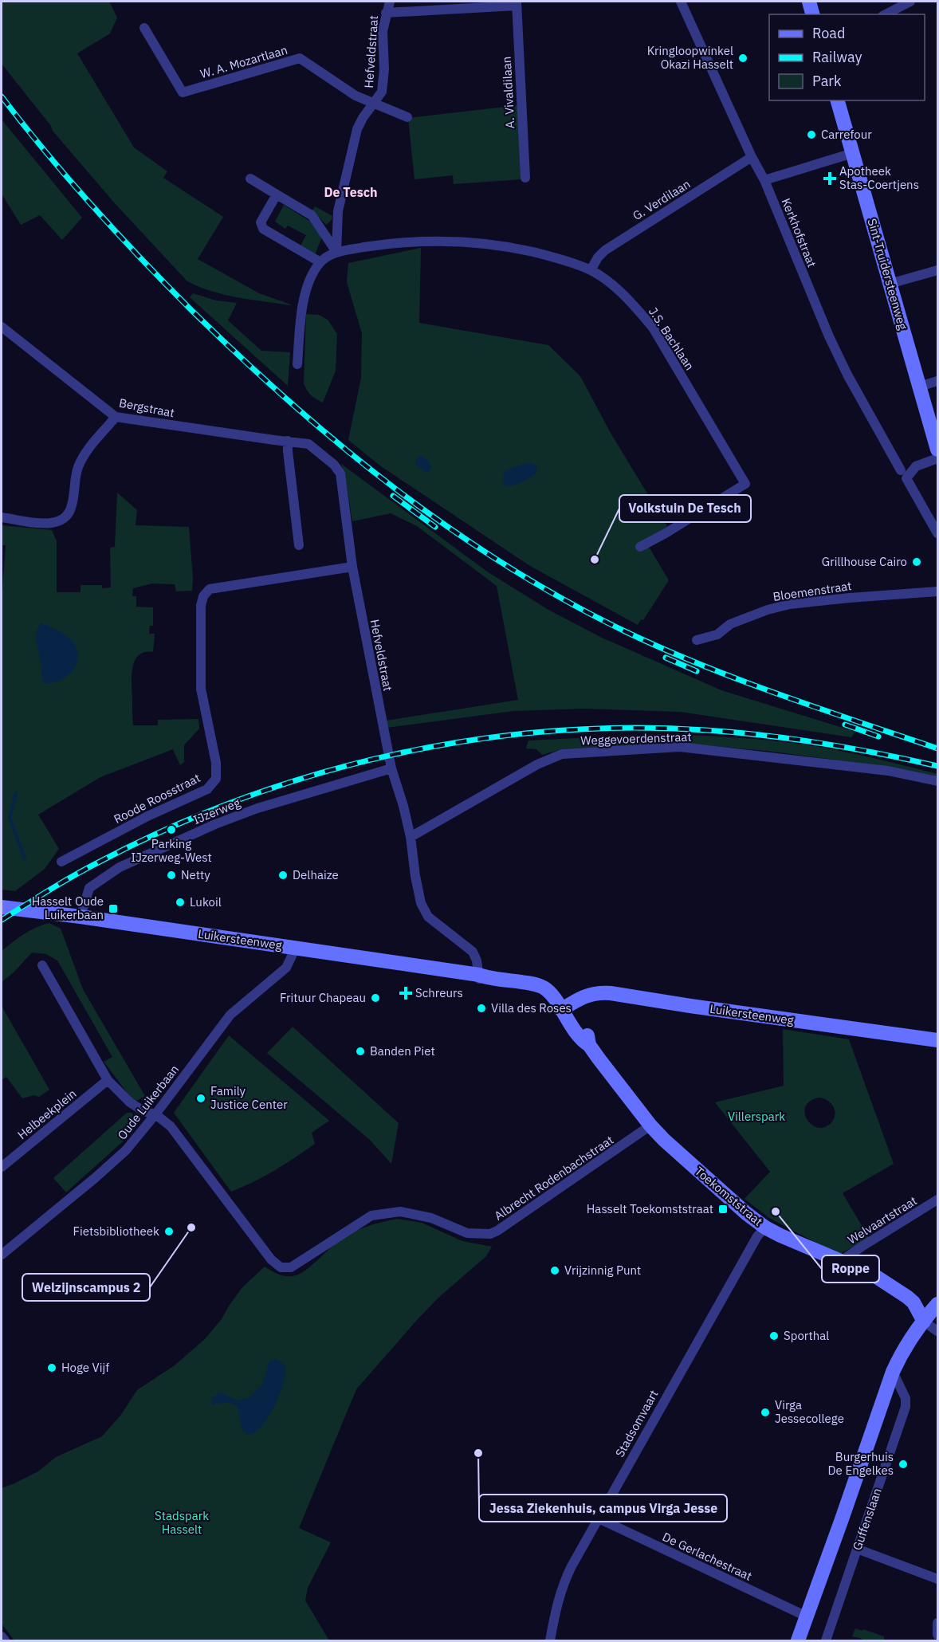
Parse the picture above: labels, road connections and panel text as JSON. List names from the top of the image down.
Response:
{
  "streets": {
    "main road": [
      "Sint-Truidersteenweg",
      "Luikersteenweg",
      "Toekomststraat",
      "Guffenslaan"
    ],
    "street": [
      "Hefveldstraat",
      "W. A. Mozartlaan",
      "A. Vivaldilaan",
      "G. Verdilaan",
      "Kerkhofstraat",
      "J.S. Bachlaan",
      "Bergstraat",
      "Bloemenstraat",
      "Weggevoerdenstraat",
      "Roode Roosstraat",
      "IJzerweg",
      "Oude Luikerbaan",
      "Helbeekplein",
      "Albrecht Rodenbachstraat",
      "Welvaartstraat",
      "Stadsomvaart",
      "De Gerlachestraat"
    ]
  },
  "crossings": [
    ["Hefveldstraat", "W. A. Mozartlaan"],
    ["Hefveldstraat", "A. Vivaldilaan"],
    ["Hefveldstraat", "J.S. Bachlaan"],
    ["Hefveldstraat", "Bergstraat"],
    ["Hefveldstraat", "Weggevoerdenstraat"],
    ["Hefveldstraat", "Roode Roosstraat"],
    ["Hefveldstraat", "IJzerweg"],
    ["Hefveldstraat", "Luikersteenweg"],
    ["G. Verdilaan", "Kerkhofstraat"],
    ["G. Verdilaan", "J.S. Bachlaan"],
    ["IJzerweg", "Luikersteenweg"],
    ["Luikersteenweg", "Oude Luikerbaan"],
    ["Luikersteenweg", "Toekomststraat"],
    ["Oude Luikerbaan", "Albrecht Rodenbachstraat"],
    ["Albrecht Rodenbachstraat", "Toekomststraat"],
    ["Toekomststraat", "Welvaartstraat"],
    ["Toekomststraat", "Stadsomvaart"],
    ["Toekomststraat", "Guffenslaan"],
    ["Stadsomvaart", "De Gerlachestraat"],
    ["Guffenslaan", "De Gerlachestraat"]
  ],
  "districts": ["De Tesch"],
  "parks": ["Villerspark", "Stadspark Hasselt"],
  "places": {
    "other": [
      "Kringloopwinkel Okazi Hasselt",
      "Carrefour",
      "Volkstuin De Tesch",
      "Grillhouse Cairo",
      "Parking IJzerweg-West",
      "Netty",
      "Delhaize",
      "Lukoil",
      "Frituur Chapeau",
      "Villa des Roses",
      "Banden Piet",
      "Family Justice Center",
      "Roppe",
      "Welzijnscampus 2",
      "Fietsbibliotheek",
      "Vrijzinnig Punt",
      "Sporthal",
      "Hoge Vijf",
      "Virga Jessecollege",
      "Jessa Ziekenhuis, campus Virga Jesse",
      "Burgerhuis De Engelkes"
    ],
    "health": ["Apotheek Stas-Coertjens", "Schreurs"],
    "transit": ["Hasselt Oude Luikerbaan", "Hasselt Toekomststraat"]
  },
  "legend": ["Road", "Railway", "Park"]
}
